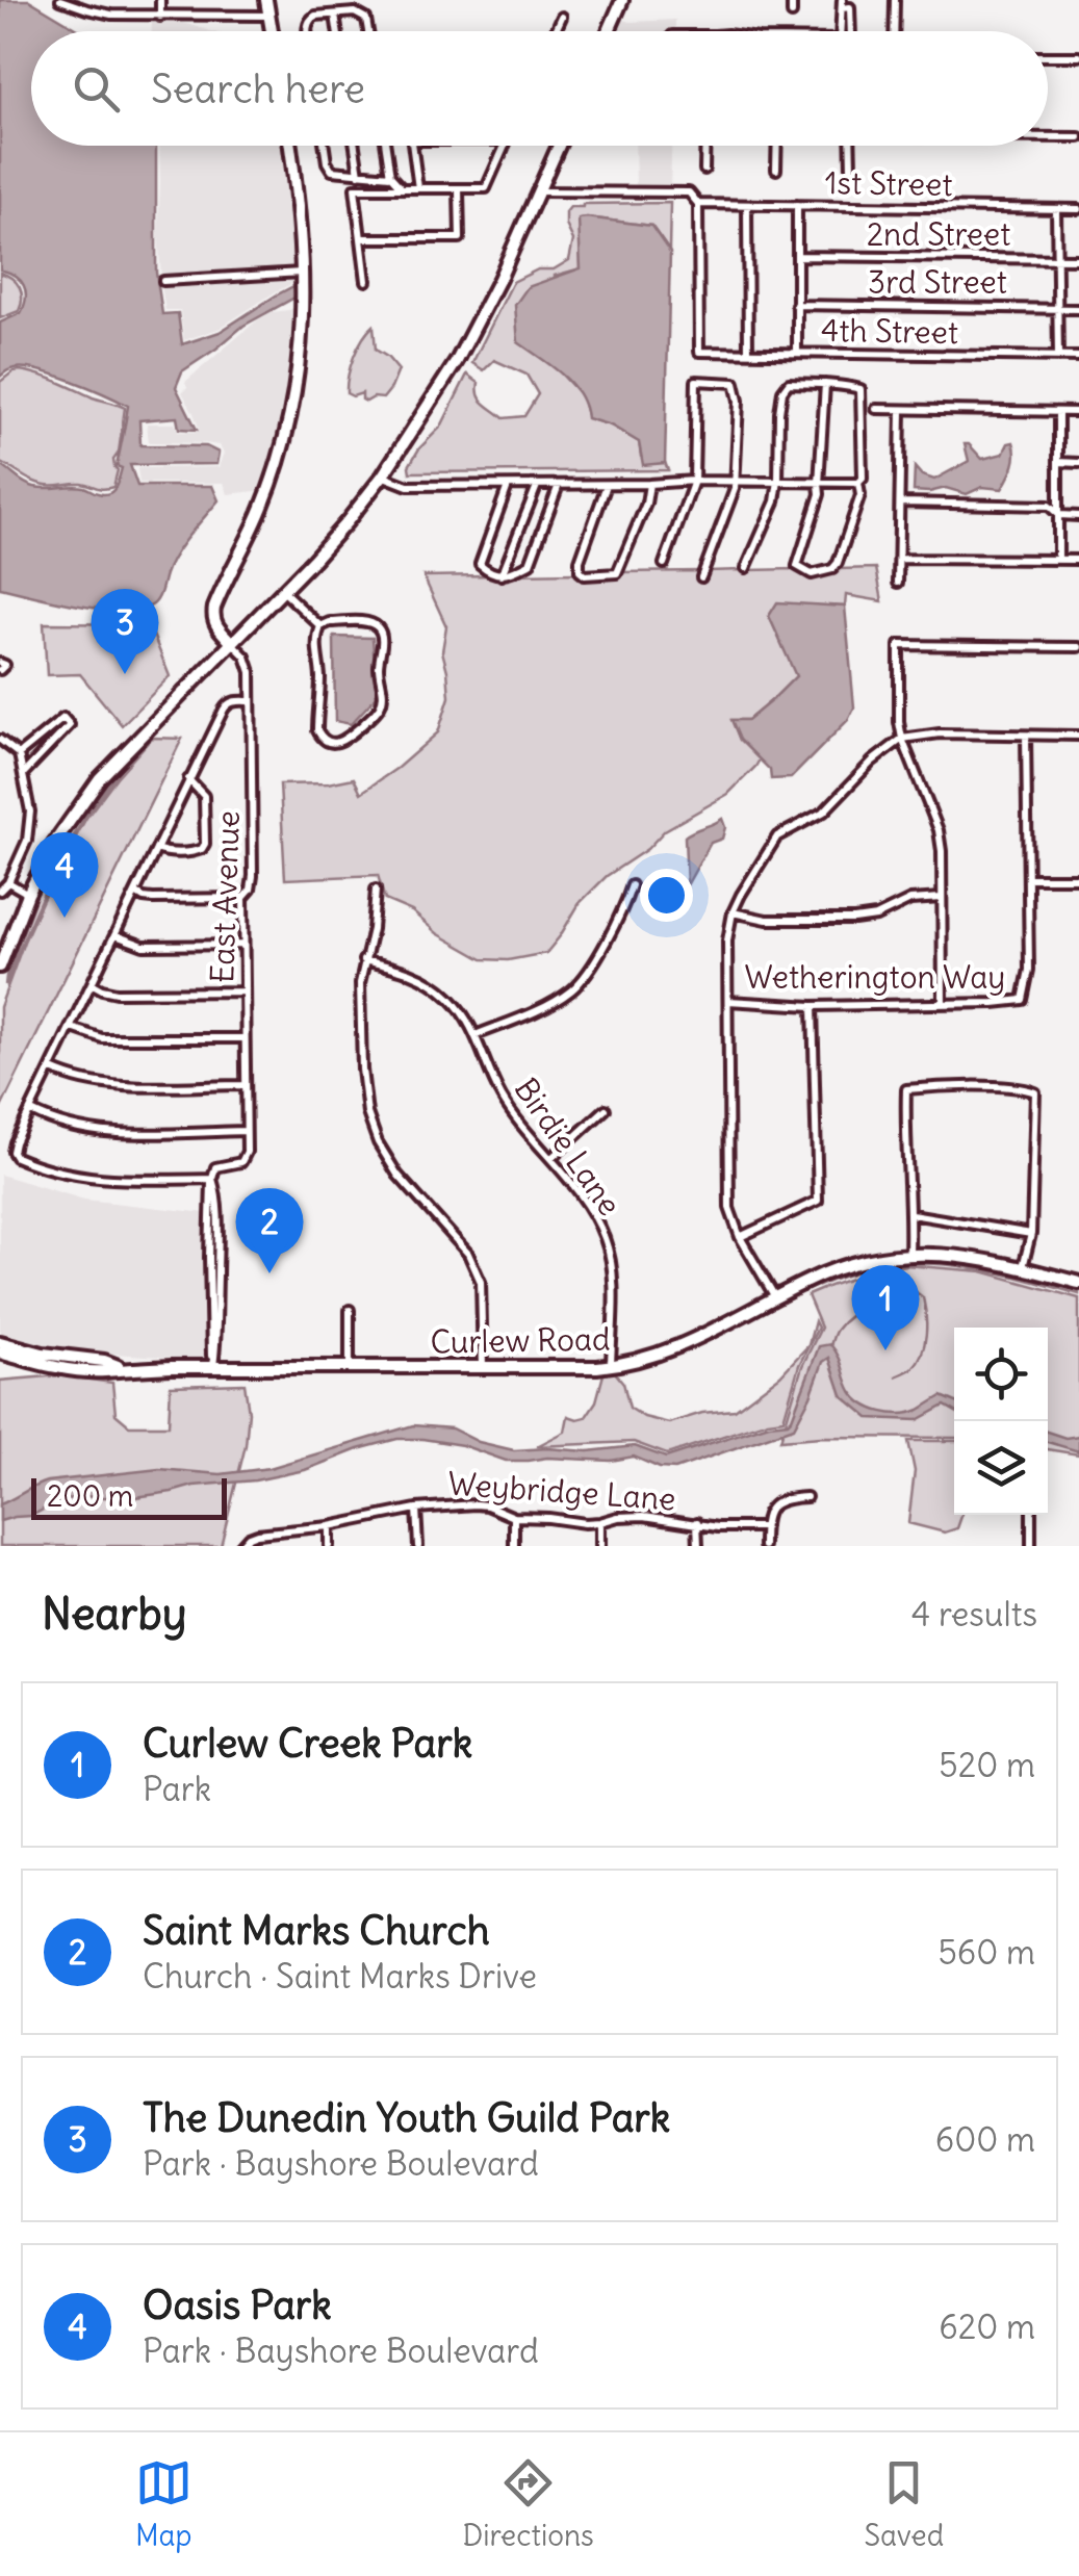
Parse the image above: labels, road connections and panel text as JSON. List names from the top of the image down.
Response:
{
  "streets": {
    "main road": ["Curlew Road"],
    "street": [
      "1st Street",
      "2nd Street",
      "3rd Street",
      "4th Street",
      "East Avenue",
      "Wetherington Way",
      "Birdie Lane",
      "Weybridge Lane"
    ]
  },
  "crossings": [
    ["1st Street", "4th Street"],
    ["Birdie Lane", "Curlew Road"]
  ],
  "scale_bar": "200 m",
  "page": {
    "search": "Search here",
    "pins": [
      "3",
      "4",
      "2",
      "1"
    ],
    "scale": "200 m",
    "heading": ["Nearby", "4 results"],
    "list": [
      {
        "mark": "1",
        "name": "Curlew Creek Park",
        "note": "Park",
        "value": "520 m"
      },
      {
        "mark": "2",
        "name": "Saint Marks Church",
        "note": "Church · Saint Marks Drive",
        "value": "560 m"
      },
      {
        "mark": "3",
        "name": "The Dunedin Youth Guild Park",
        "note": "Park · Bayshore Boulevard",
        "value": "600 m"
      },
      {
        "mark": "4",
        "name": "Oasis Park",
        "note": "Park · Bayshore Boulevard",
        "value": "620 m"
      }
    ],
    "nav": ["Map", "Directions", "Saved"]
  }
}
